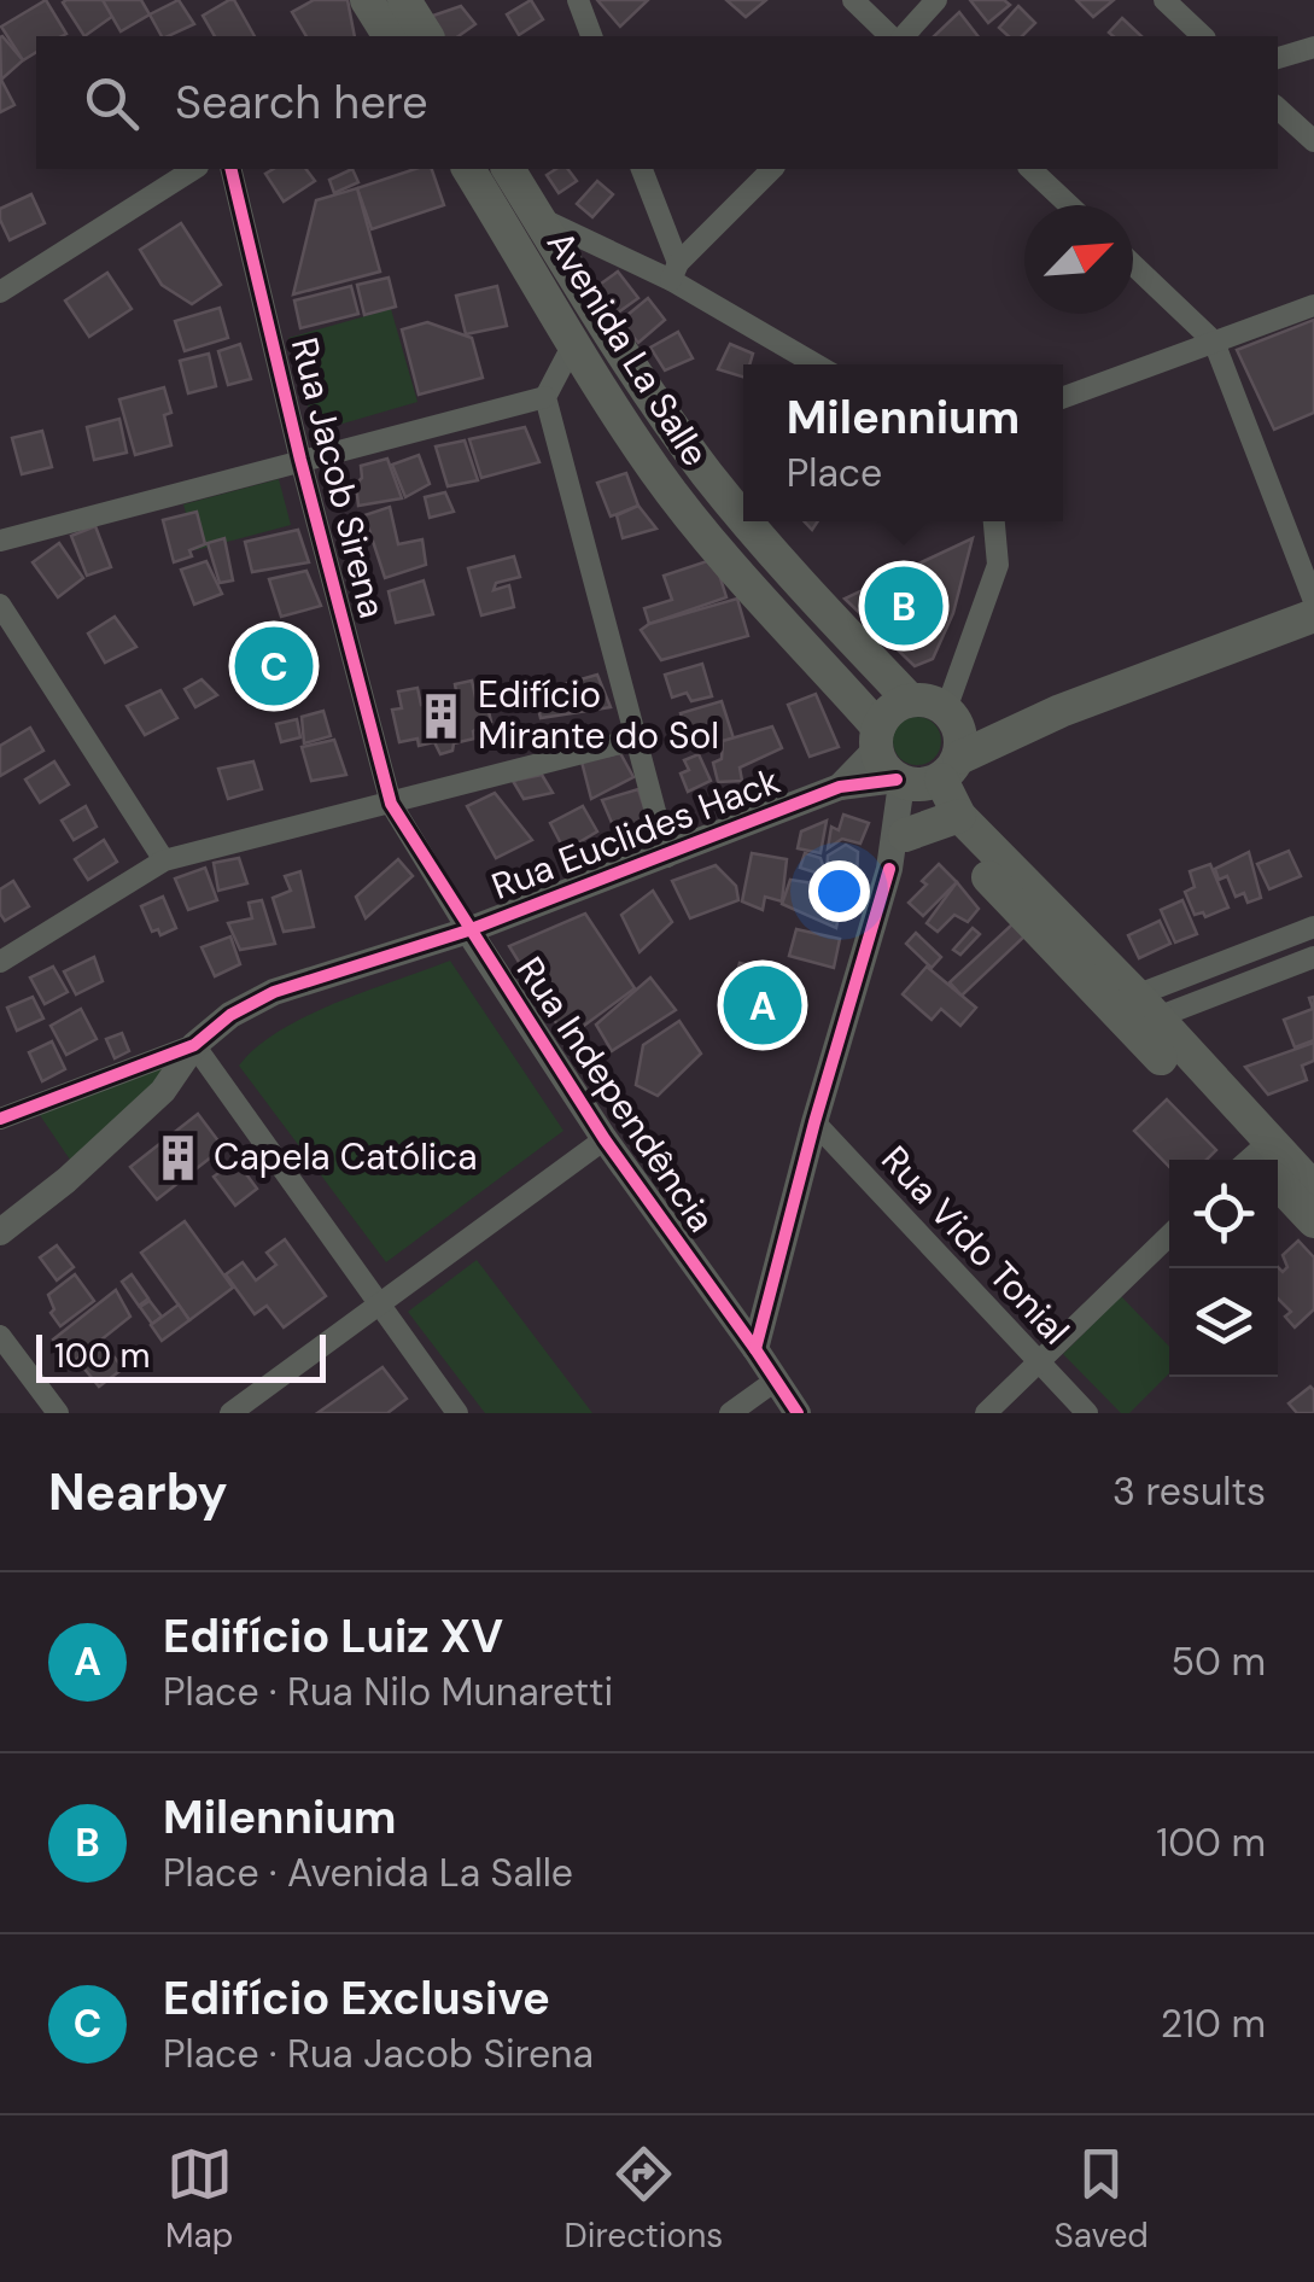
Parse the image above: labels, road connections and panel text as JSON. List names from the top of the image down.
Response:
{
  "streets": {
    "main road": ["Avenida La Salle", "Rua Euclides Hack"],
    "street": ["Rua Jacob Sirena", "Rua Independência", "Rua Vido Tonial"]
  },
  "crossings": [
    ["Avenida La Salle", "Rua Euclides Hack"],
    ["Rua Jacob Sirena", "Rua Independência"],
    ["Rua Euclides Hack", "Rua Independência"]
  ],
  "places": {
    "building": ["Edifício Mirante do Sol", "Capela Católica"]
  },
  "scale_bar": "100 m",
  "north": "top right",
  "page": {
    "search": "Search here",
    "popup": ["Milennium", "Place"],
    "pins": ["B", "C", "A"],
    "scale": "100 m",
    "heading": ["Nearby", "3 results"],
    "list": [
      {
        "mark": "A",
        "name": "Edifício Luiz XV",
        "note": "Place · Rua Nilo Munaretti",
        "value": "50 m"
      },
      {
        "mark": "B",
        "name": "Milennium",
        "note": "Place · Avenida La Salle",
        "value": "100 m"
      },
      {
        "mark": "C",
        "name": "Edifício Exclusive",
        "note": "Place · Rua Jacob Sirena",
        "value": "210 m"
      }
    ],
    "nav": ["Map", "Directions", "Saved"]
  }
}
